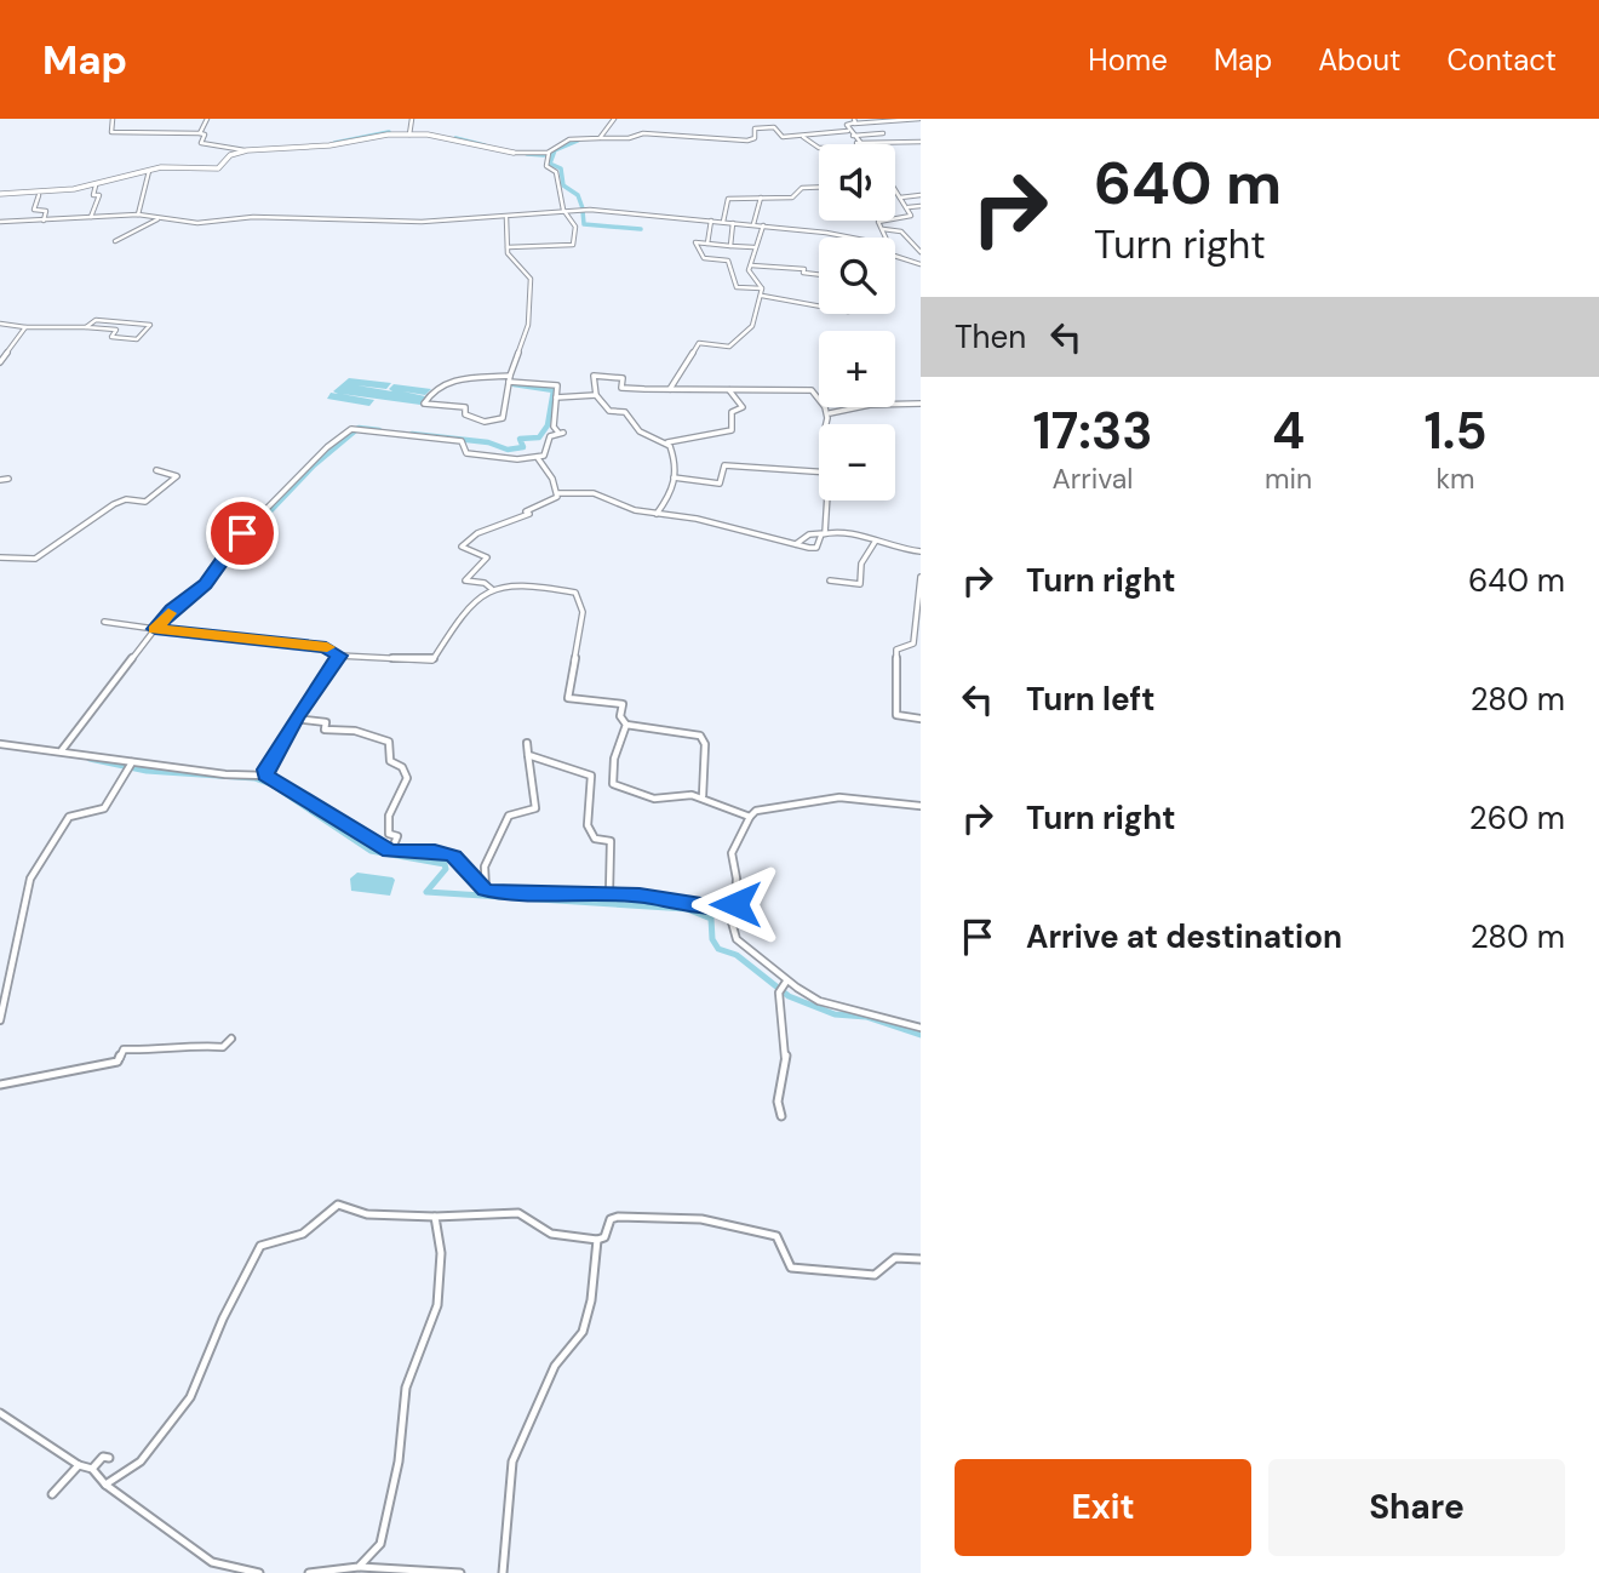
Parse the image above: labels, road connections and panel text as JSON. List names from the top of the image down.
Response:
{
  "page": {
    "header": "Map",
    "nav": [
      "Home",
      "Map",
      "About",
      "Contact"
    ],
    "turn": ["640 m", "Turn right"],
    "map_buttons": ["+", "−"],
    "then": "Then",
    "eta": [
      "17:33",
      "Arrival",
      "4",
      "min",
      "1.5",
      "km"
    ],
    "list": [
      {
        "name": "Turn right",
        "value": "640 m"
      },
      {
        "name": "Turn left",
        "value": "280 m"
      },
      {
        "name": "Turn right",
        "value": "260 m"
      },
      {
        "name": "Arrive at destination",
        "value": "280 m"
      }
    ],
    "buttons": ["Exit", "Share"]
  }
}
